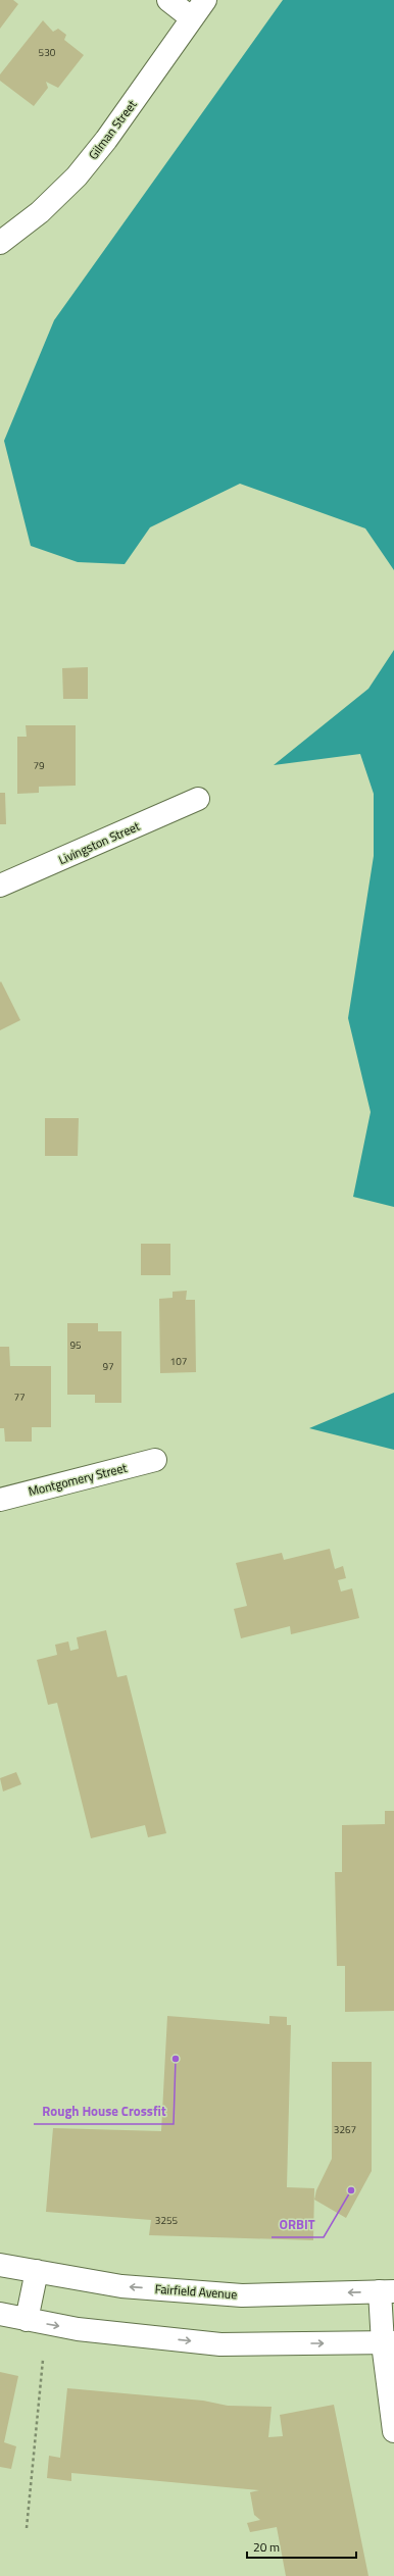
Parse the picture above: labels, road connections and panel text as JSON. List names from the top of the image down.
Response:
{
  "streets": {
    "street": [
      "Gilman Street",
      "Livingston Street",
      "Montgomery Street",
      "Fairfield Avenue"
    ]
  },
  "places": ["Rough House Crossfit", "ORBIT"],
  "house_numbers": [
    "530",
    "79",
    "95",
    "107",
    "97",
    "77",
    "3267",
    "3255"
  ],
  "scale_bar": "20 m"
}
